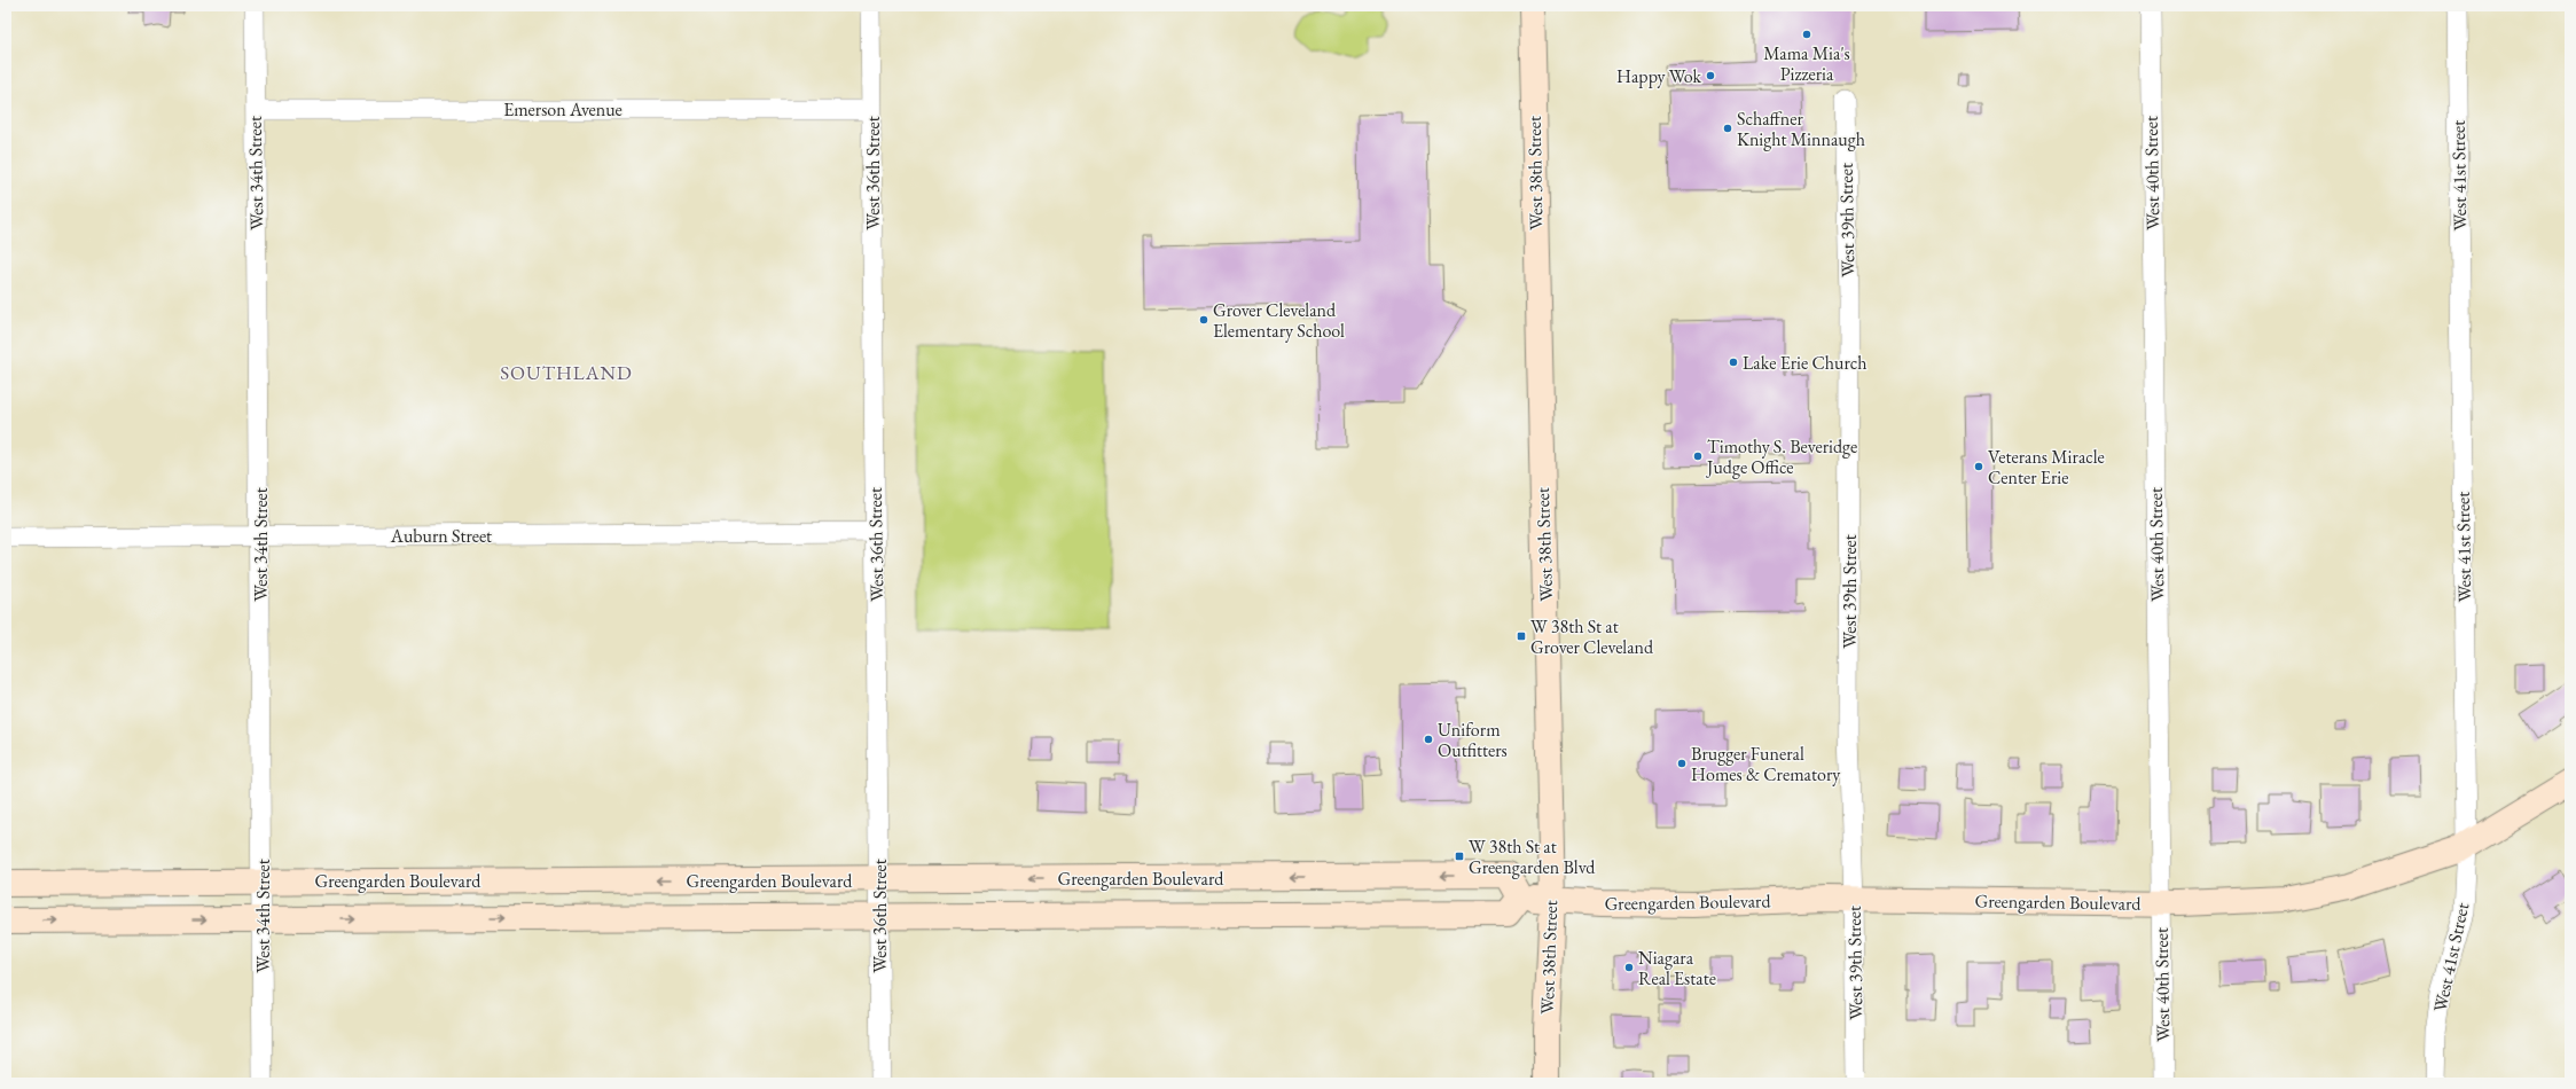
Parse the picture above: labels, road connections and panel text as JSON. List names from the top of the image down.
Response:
{
  "streets": {
    "street": [
      "Emerson Avenue",
      "West 34th Street",
      "West 36th Street",
      "West 38th Street",
      "West 40th Street",
      "West 41st Street",
      "West 39th Street",
      "Auburn Street",
      "Greengarden Boulevard"
    ]
  },
  "crossings": [
    ["Emerson Avenue", "West 34th Street"],
    ["Emerson Avenue", "West 36th Street"],
    ["West 34th Street", "Auburn Street"],
    ["West 34th Street", "Greengarden Boulevard"],
    ["West 36th Street", "Auburn Street"],
    ["West 36th Street", "Greengarden Boulevard"],
    ["West 38th Street", "Greengarden Boulevard"],
    ["West 40th Street", "Greengarden Boulevard"],
    ["West 41st Street", "Greengarden Boulevard"],
    ["West 39th Street", "Greengarden Boulevard"]
  ],
  "districts": ["SOUTHLAND"],
  "places": {
    "other": [
      "Mama Mia's Pizzeria",
      "Happy Wok",
      "Schaffner Knight Minnaugh",
      "Grover Cleveland Elementary School",
      "Lake Erie Church",
      "Timothy S. Beveridge Judge Office",
      "Veterans Miracle Center Erie",
      "Uniform Outfitters",
      "Brugger Funeral Homes & Crematory",
      "Niagara Real Estate"
    ],
    "transit": ["W 38th St at Grover Cleveland", "W 38th St at Greengarden Blvd"]
  }
}
